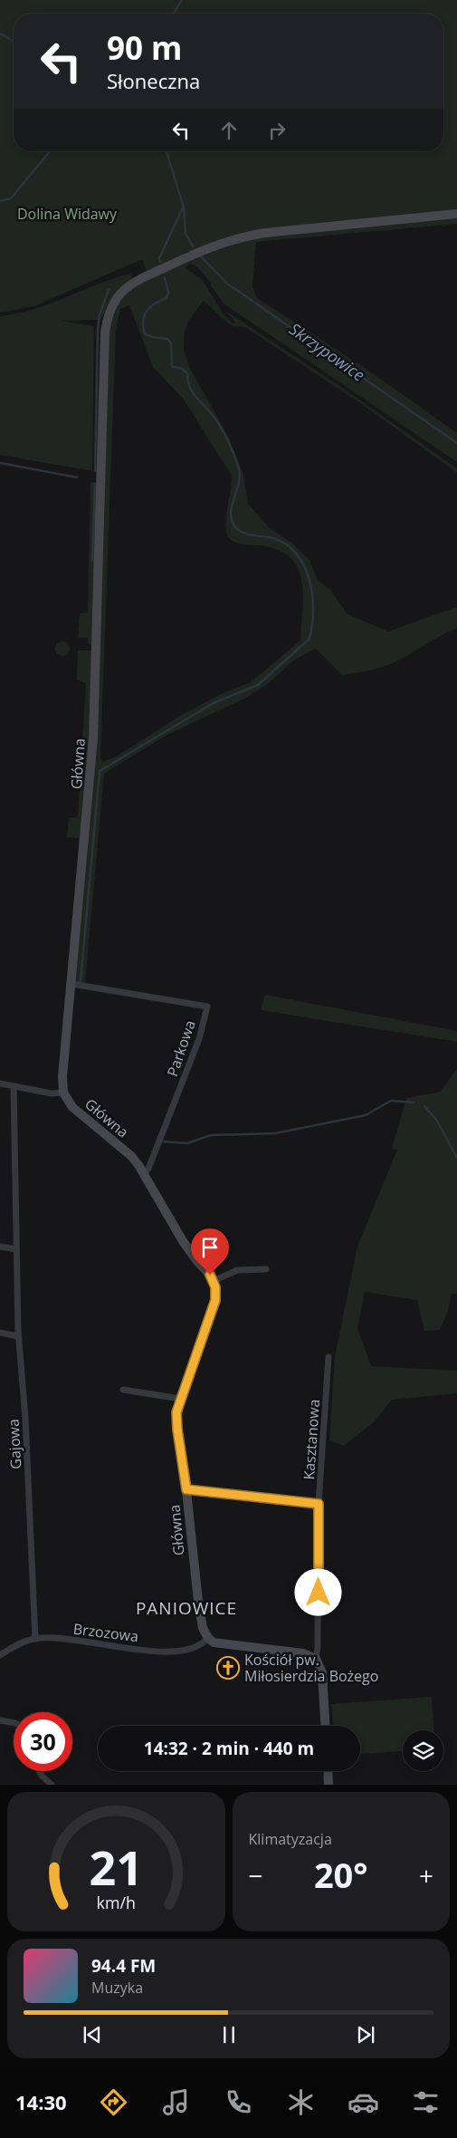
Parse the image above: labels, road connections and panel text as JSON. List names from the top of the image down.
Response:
{
  "streets": {
    "street": [
      "Główna",
      "Parkowa",
      "Kasztanowa",
      "Gajowa",
      "Brzozowa"
    ]
  },
  "crossings": [
    ["Główna", "Parkowa"],
    ["Główna", "Brzozowa"],
    ["Gajowa", "Brzozowa"]
  ],
  "districts": ["PANIOWICE"],
  "water": ["Skrzypowice"],
  "parks": ["Dolina Widawy"],
  "places": {
    "church": ["Kościół pw. Miłosierdzia Bożego"]
  },
  "page": {
    "turn": ["90 m", "Słoneczna"],
    "limit": "30",
    "trip": "14:32 · 2 min · 440 m",
    "tile": "Klimatyzacja",
    "heat": ["−", "20°", "+"],
    "song": ["94.4 FM", "Muzyka"],
    "tabs": "14:30",
    "gauge": ["21", "km/h"]
  }
}
